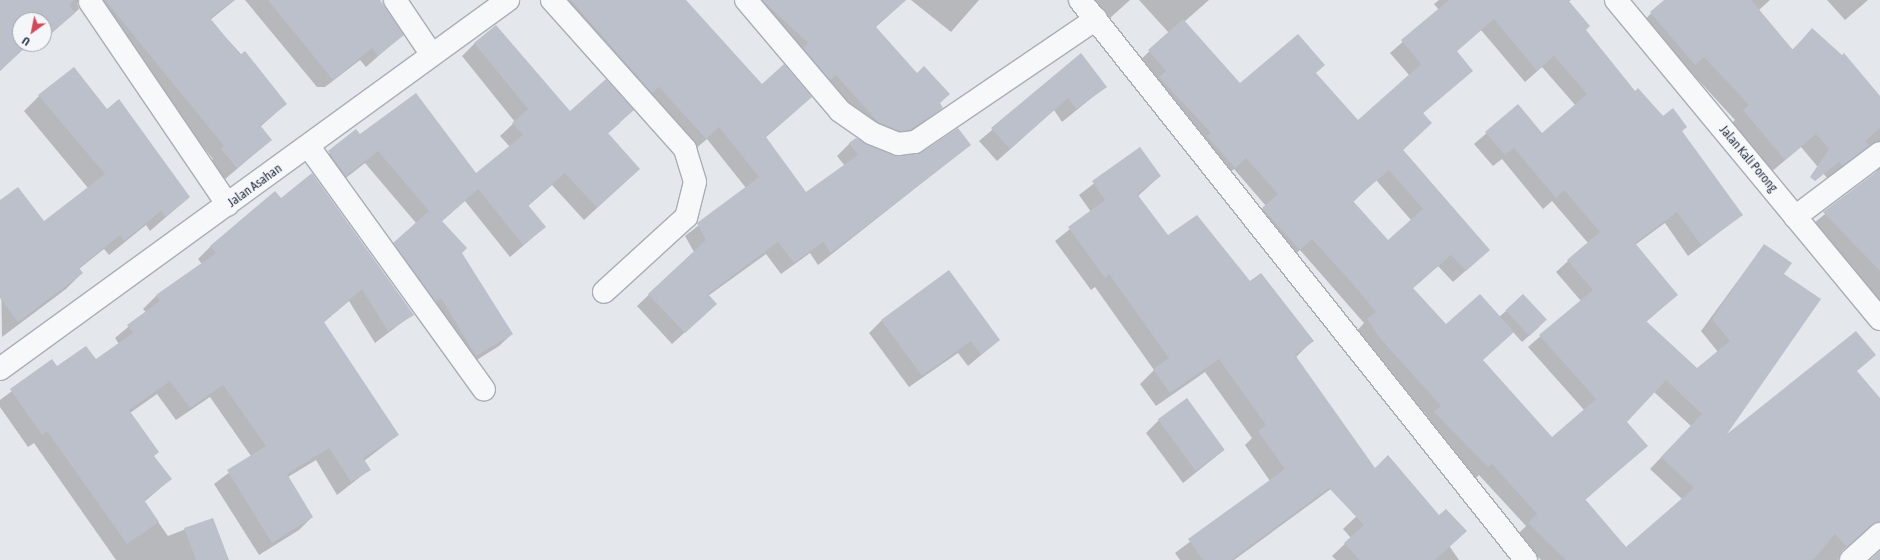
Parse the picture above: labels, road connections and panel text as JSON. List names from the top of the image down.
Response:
{
  "streets": {
    "street": ["Jalan Kali Porong", "Jalan Asahan"]
  },
  "north": "bottom left"
}
